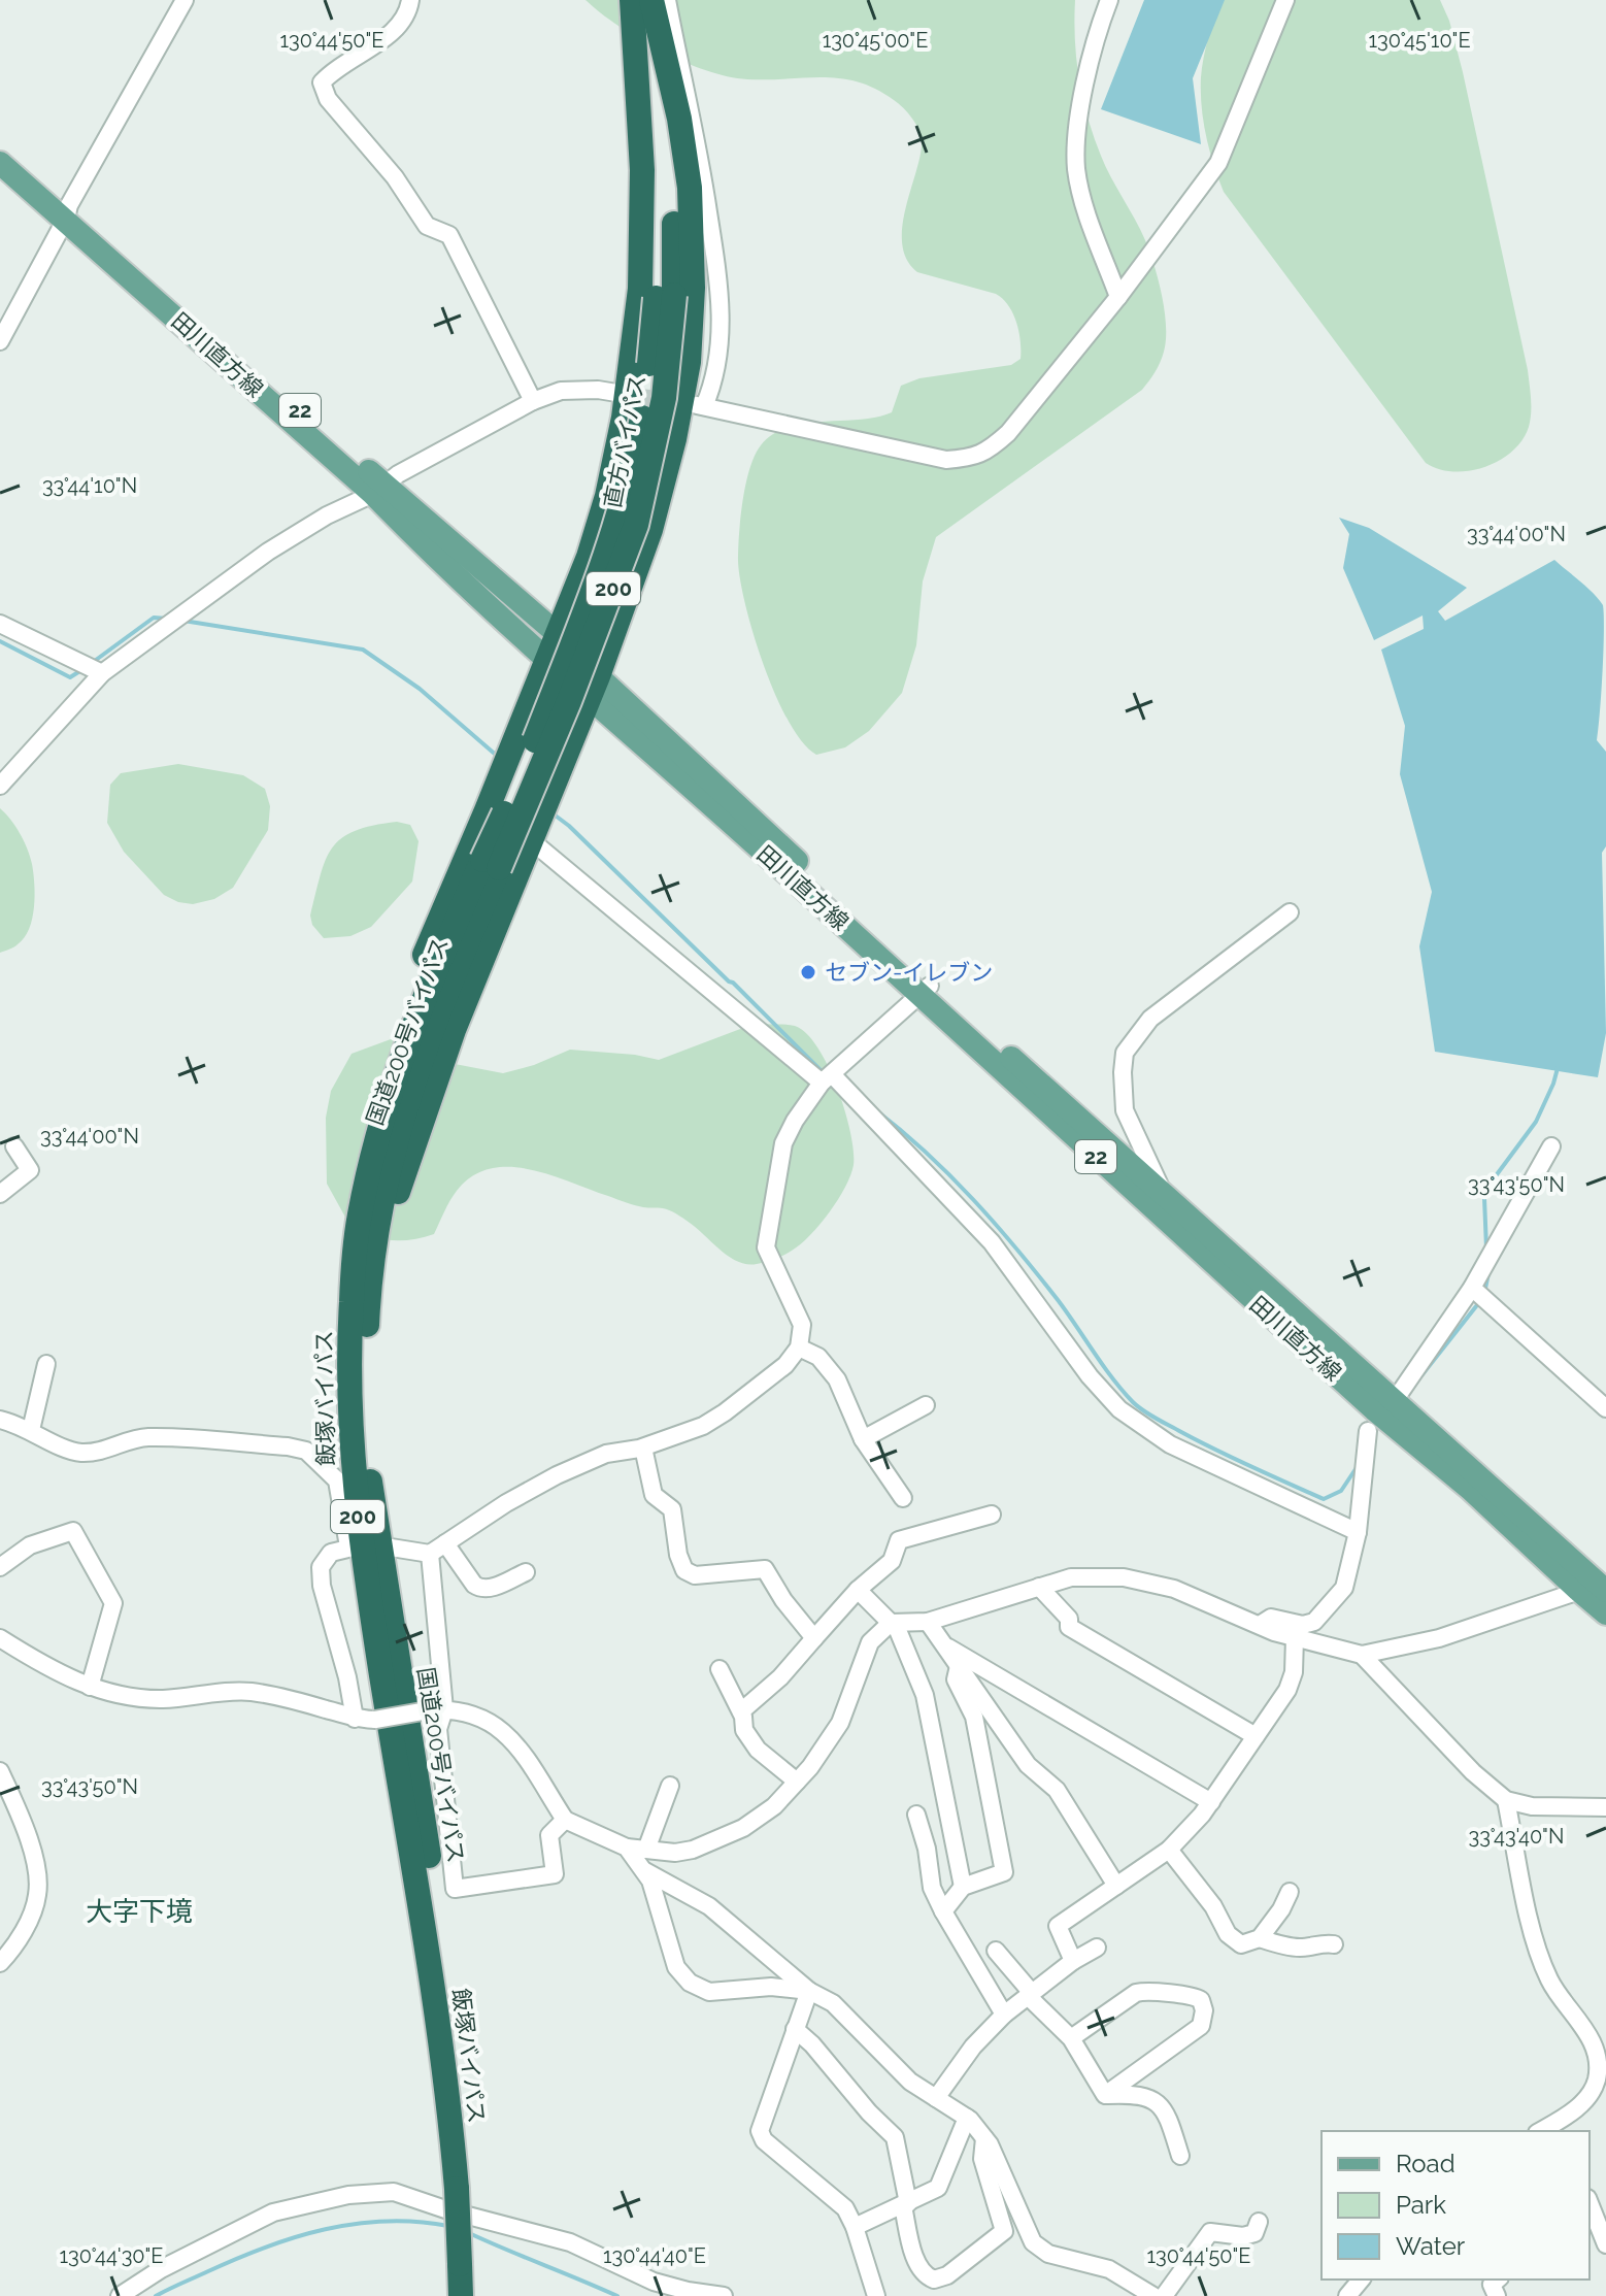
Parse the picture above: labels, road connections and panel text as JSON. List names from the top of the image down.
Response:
{
  "streets": {
    "highway": [
      "直方バイパス",
      "200",
      "国道200号バイパス",
      "飯塚バイパス"
    ],
    "main road": ["田川直方線", "22"]
  },
  "crossings": [
    ["直方バイパス", "国道200号バイパス"],
    ["直方バイパス", "飯塚バイパス"],
    ["200", "国道200号バイパス"],
    ["国道200号バイパス", "飯塚バイパス"]
  ],
  "districts": ["大字下境"],
  "places": ["セブン-イレブン"],
  "legend": ["Road", "Park", "Water"],
  "coordinates": [
    "130°44'50\"E",
    "130°45'00\"E",
    "130°45'10\"E",
    "33°44'10\"N",
    "33°44'00\"N",
    "33°43'50\"N",
    "33°43'40\"N",
    "130°44'30\"E",
    "130°44'40\"E"
  ]
}
